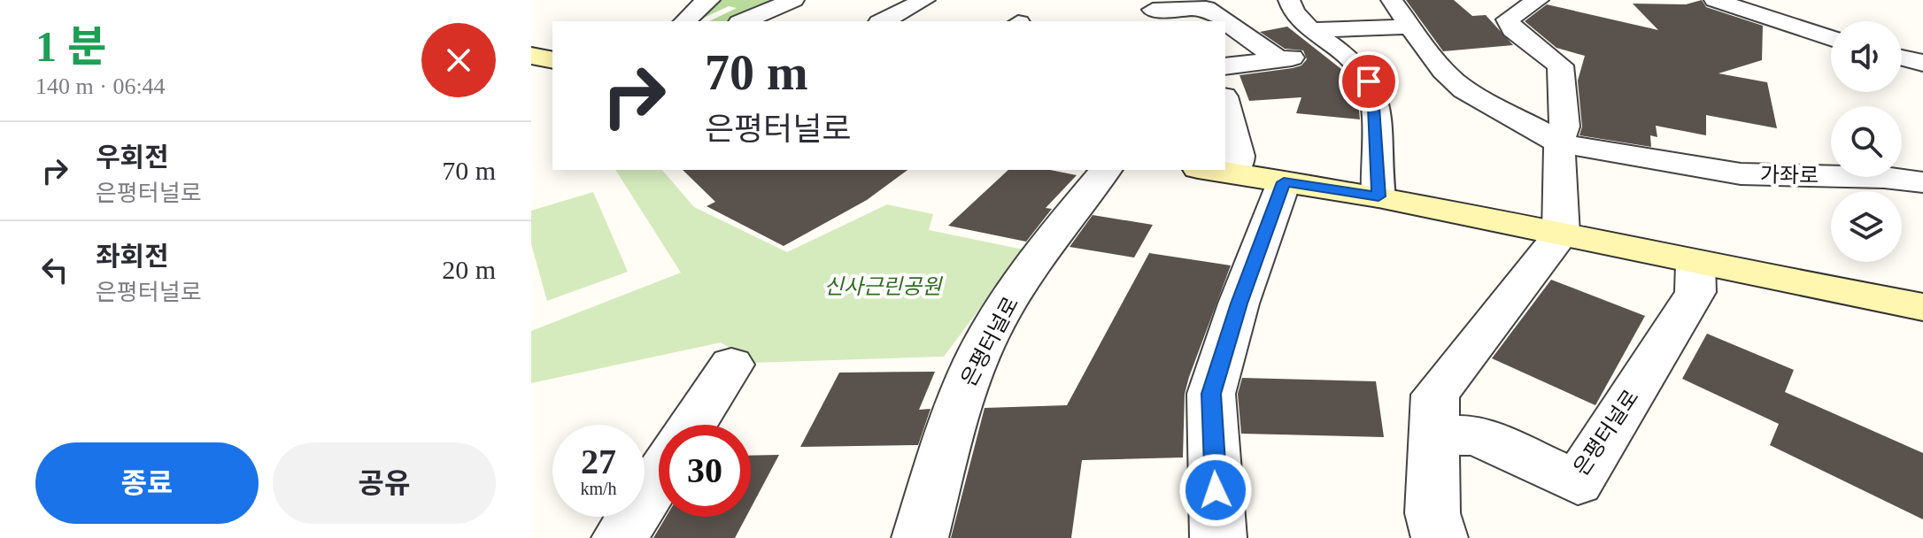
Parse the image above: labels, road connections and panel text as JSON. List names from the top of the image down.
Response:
{
  "streets": {
    "street": ["가좌로", "은평터널로"]
  },
  "parks": ["신사근린공원"],
  "page": {
    "heading": ["1 분", "140 m · 06:44"],
    "turn": ["70 m", "은평터널로"],
    "list": [
      {
        "name": "우회전",
        "note": "은평터널로",
        "value": "70 m"
      },
      {
        "name": "좌회전",
        "note": "은평터널로",
        "value": "20 m"
      }
    ],
    "speed": "27 km/h",
    "limit": "30",
    "buttons": ["종료", "공유"]
  }
}
